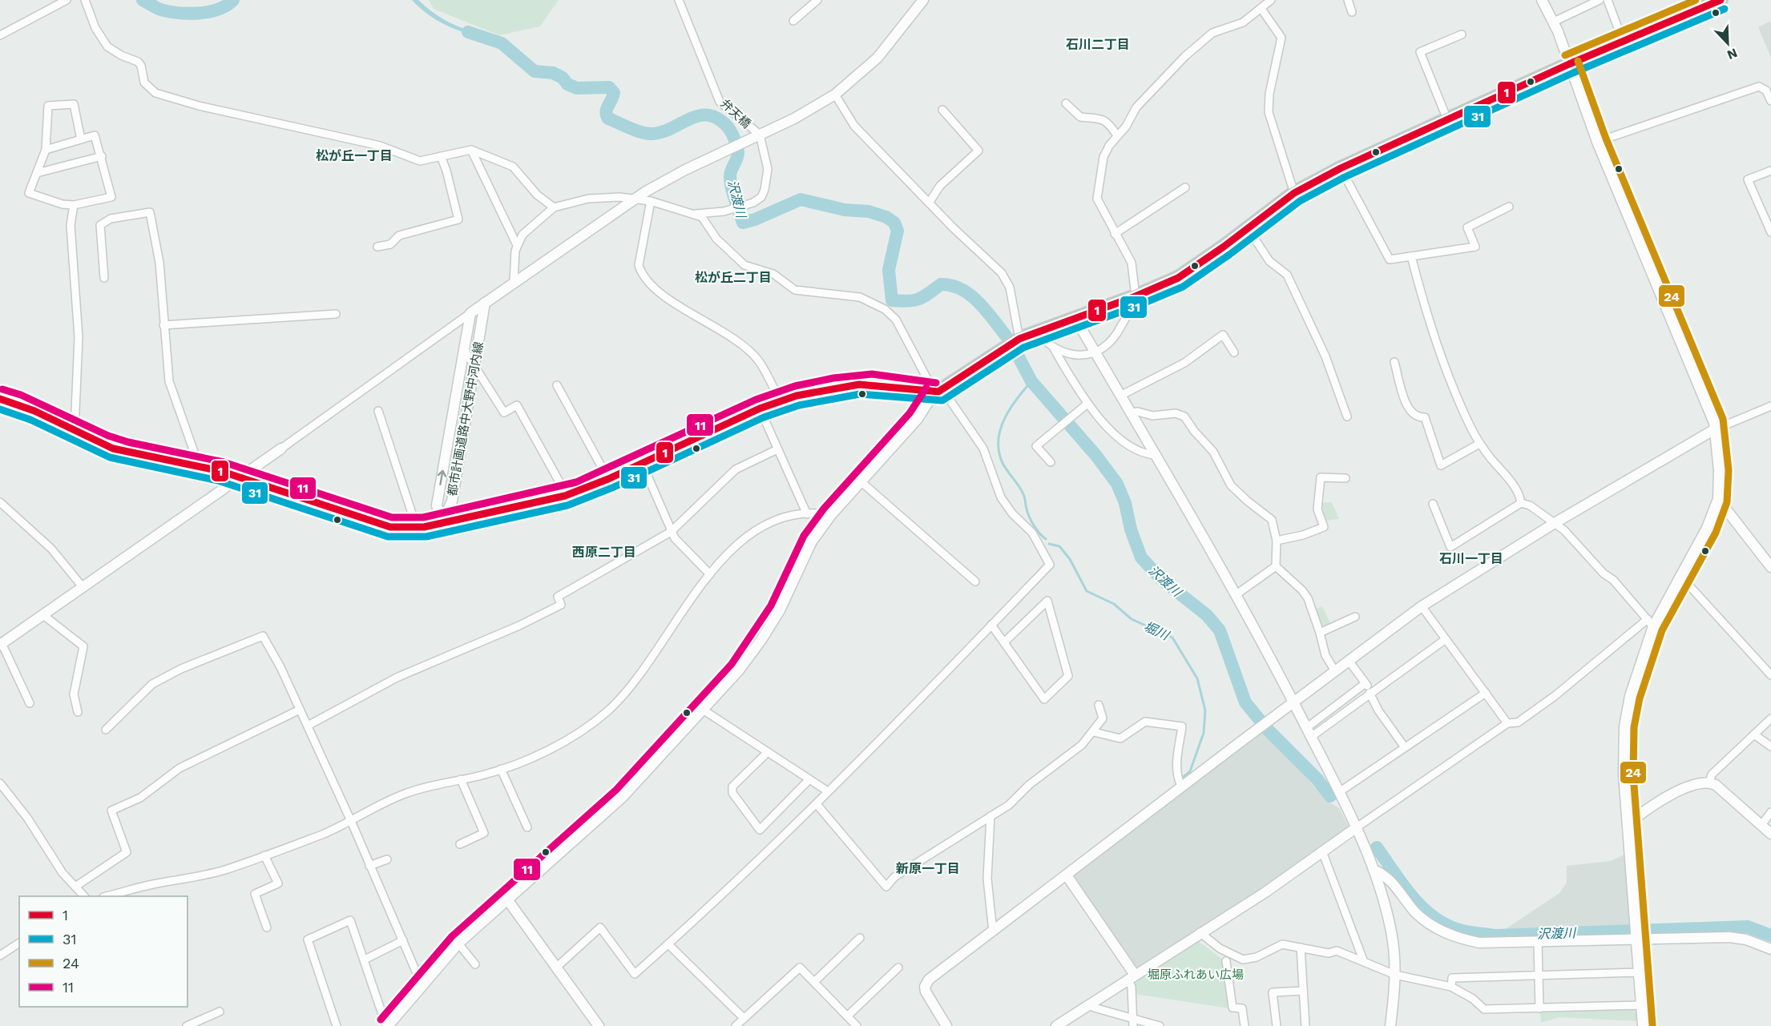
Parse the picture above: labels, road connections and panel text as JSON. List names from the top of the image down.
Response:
{
  "streets": {
    "street": ["弁天橋", "都市計画道路中大野中河内線"]
  },
  "districts": [
    "石川二丁目",
    "松が丘一丁目",
    "松が丘二丁目",
    "西原二丁目",
    "石川一丁目",
    "新原一丁目"
  ],
  "water": ["沢渡川", "堀川"],
  "parks": ["堀原ふれあい広場"],
  "lines": [
    "transit line 1",
    "transit line 24",
    "transit line 31",
    "transit line 11"
  ],
  "legend": [
    "1",
    "31",
    "24",
    "11"
  ],
  "north": "bottom right"
}
